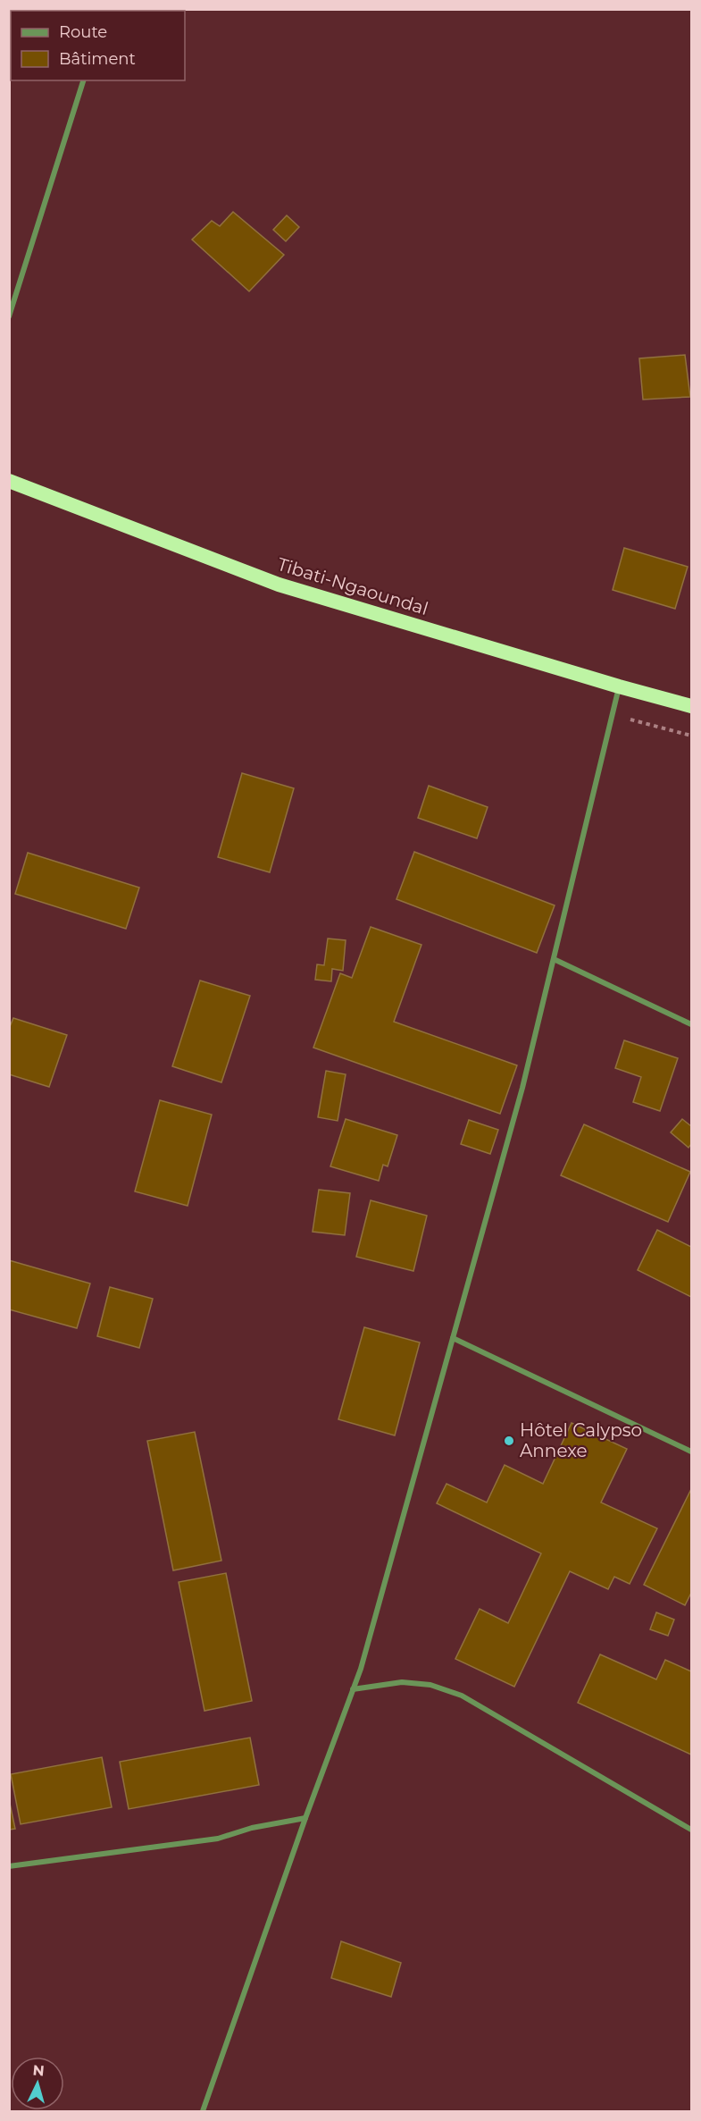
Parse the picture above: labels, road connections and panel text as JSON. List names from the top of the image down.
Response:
{
  "streets": {
    "highway": ["Tibati-Ngaoundal"]
  },
  "places": ["Hôtel Calypso Annexe"],
  "legend": ["Route", "Bâtiment"],
  "north": "top"
}
